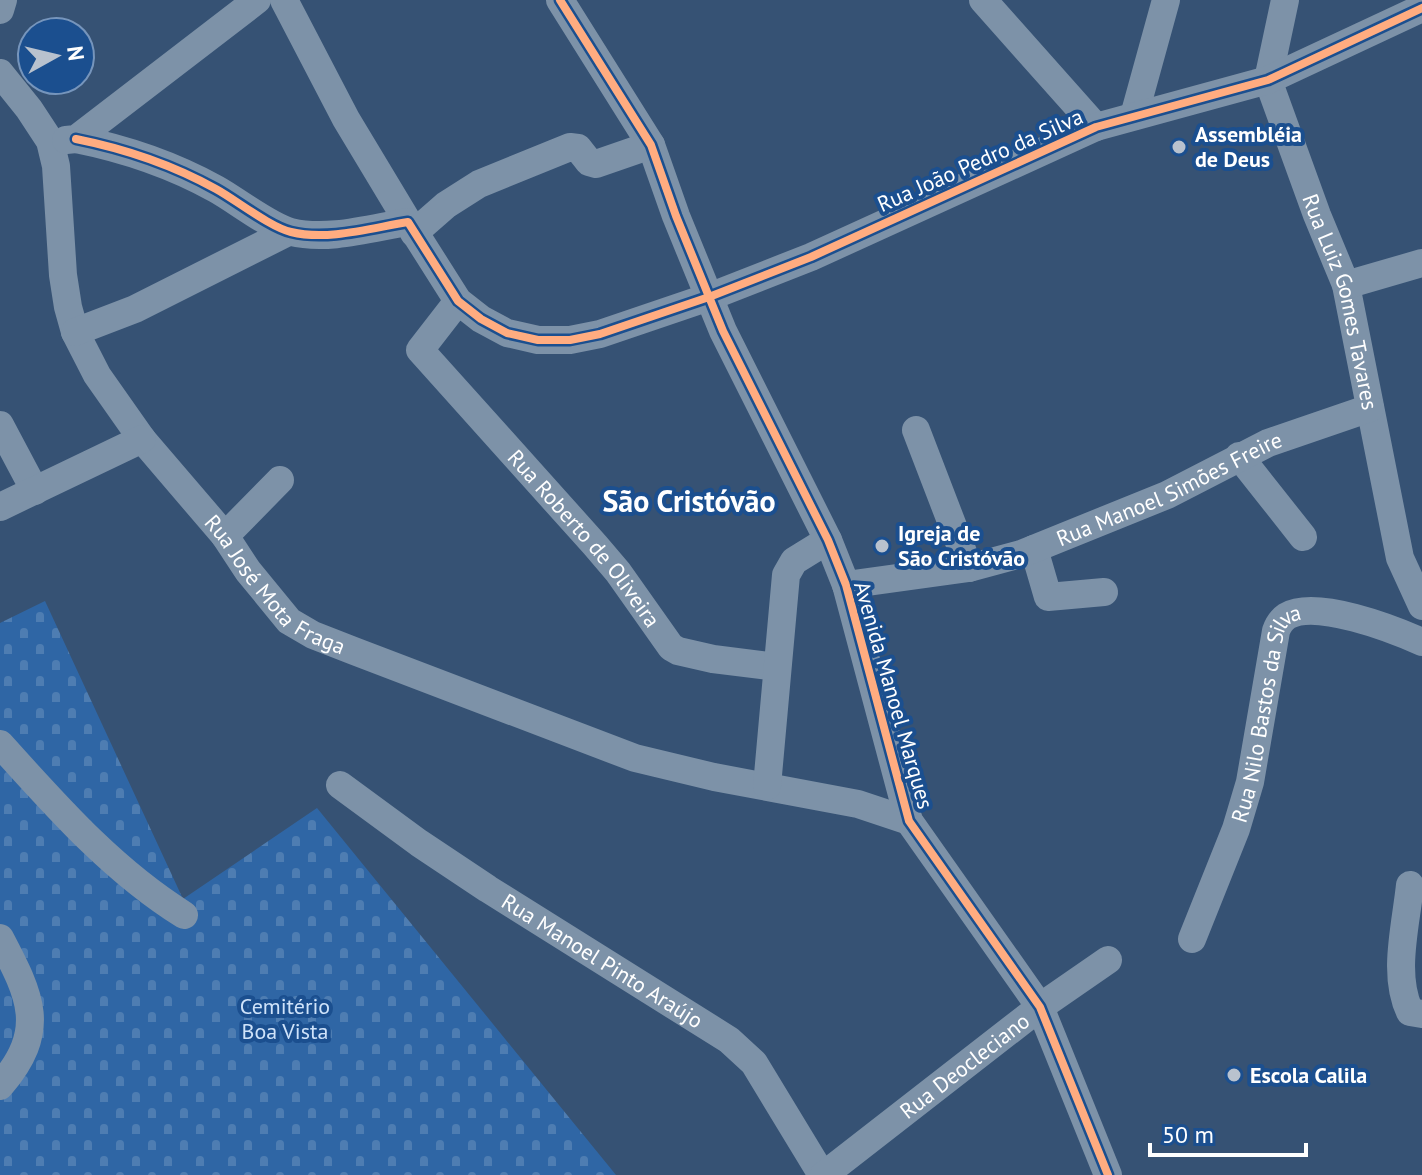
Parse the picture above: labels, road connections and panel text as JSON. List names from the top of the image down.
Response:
{
  "streets": {
    "street": [
      "Rua João Pedro da Silva",
      "Rua Luiz Gomes Tavares",
      "Rua Manoel Simões Freire",
      "Rua Roberto de Oliveira",
      "Rua José Mota Fraga",
      "Avenida Manoel Marques",
      "Rua Nilo Bastos da Silva",
      "Rua Manoel Pinto Araújo",
      "Rua Deocleciano"
    ]
  },
  "crossings": [
    ["Rua João Pedro da Silva", "Rua Luiz Gomes Tavares"],
    ["Rua João Pedro da Silva", "Avenida Manoel Marques"],
    ["Rua Luiz Gomes Tavares", "Rua Manoel Simões Freire"],
    ["Rua Manoel Simões Freire", "Avenida Manoel Marques"],
    ["Rua José Mota Fraga", "Avenida Manoel Marques"],
    ["Avenida Manoel Marques", "Rua Deocleciano"],
    ["Rua Manoel Pinto Araújo", "Rua Deocleciano"]
  ],
  "districts": ["São Cristóvão"],
  "parks": ["Cemitério Boa Vista"],
  "places": ["Assembléia de Deus", "Igreja de São Cristóvão", "Escola Calila"],
  "scale_bar": "50 m",
  "north": "right"
}
